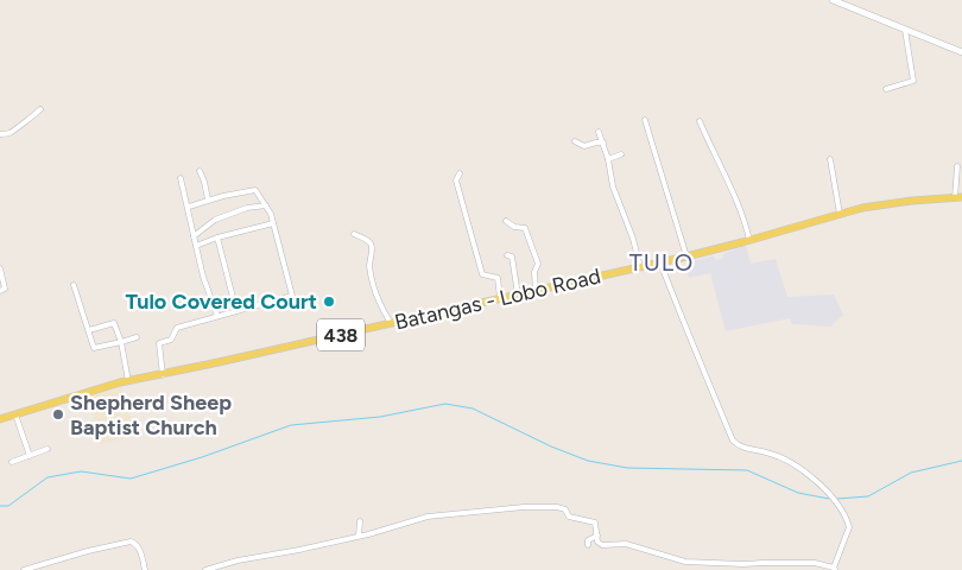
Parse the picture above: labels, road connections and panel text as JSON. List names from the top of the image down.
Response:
{
  "streets": {
    "main road": ["Batangas - Lobo Road", "438"]
  },
  "districts": ["TULO"],
  "places": ["Tulo Covered Court", "Shepherd Sheep Baptist Church"]
}
